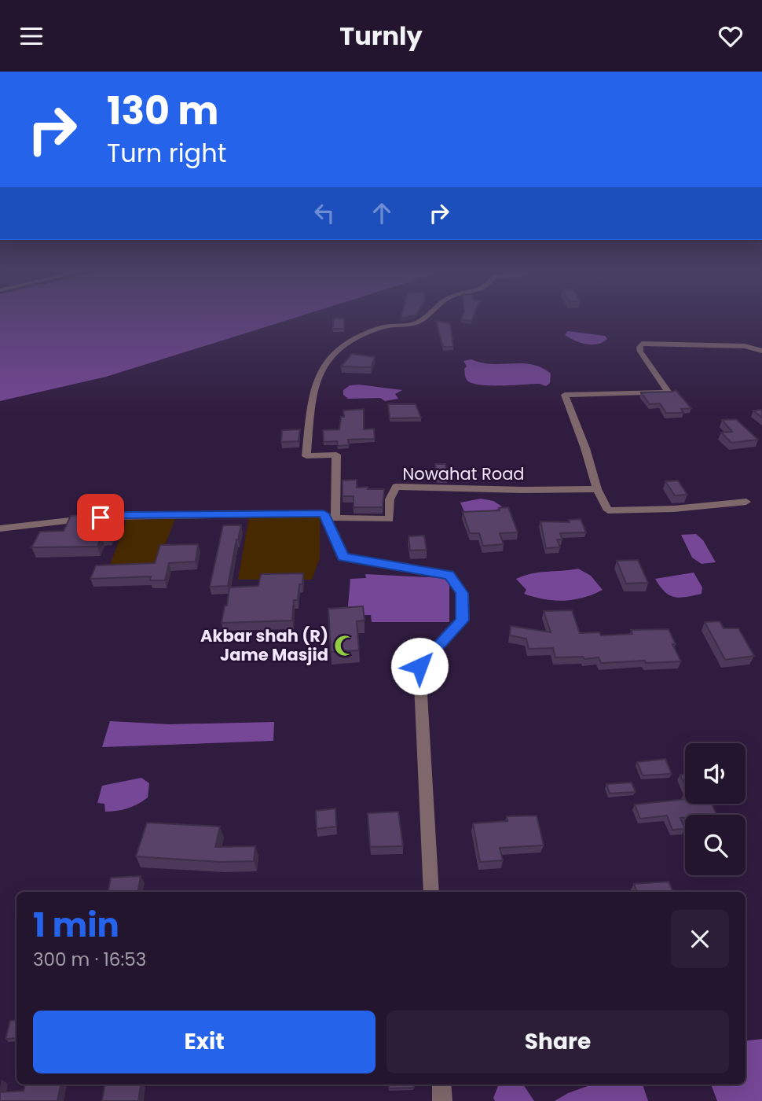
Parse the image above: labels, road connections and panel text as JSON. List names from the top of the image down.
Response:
{
  "streets": {
    "street": ["Nowahat Road"]
  },
  "places": {
    "mosque": ["Akbar shah (R) Jame Masjid"]
  },
  "page": {
    "header": "Turnly",
    "turn": ["130 m", "Turn right"],
    "heading": ["1 min", "300 m · 16:53"],
    "buttons": ["Exit", "Share"]
  }
}
